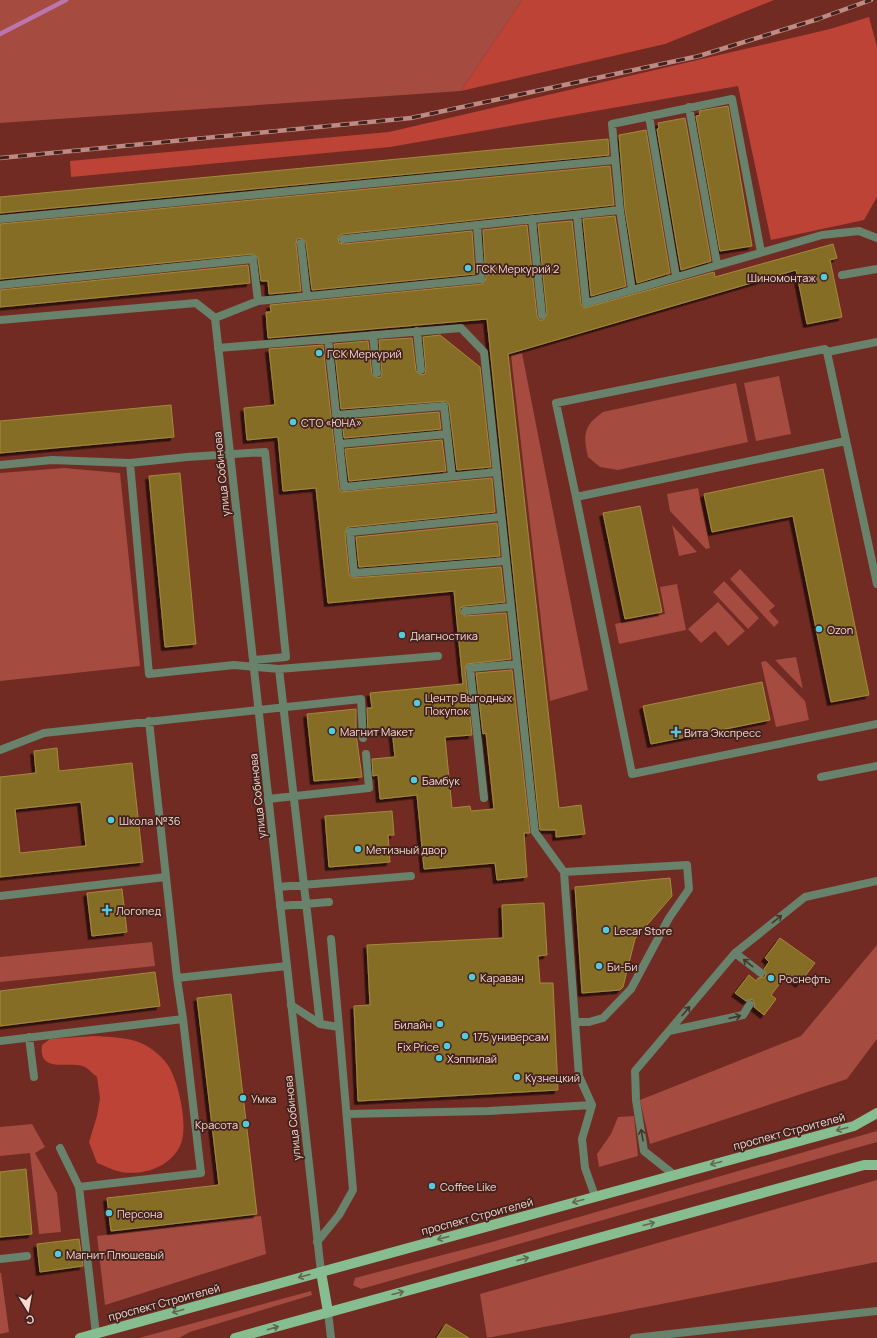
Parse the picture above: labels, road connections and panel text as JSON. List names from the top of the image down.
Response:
{
  "streets": {
    "main road": ["проспект Строителей"],
    "street": ["улица Собинова"]
  },
  "crossings": [
    ["улица Собинова", "проспект Строителей"]
  ],
  "places": {
    "other": [
      "ГСК Меркурий 2",
      "Шиномонтаж",
      "ГСК Меркурий",
      "СТО «ЮНА»",
      "Ozon",
      "Диагностика",
      "Центр Выгодных Покупок",
      "Магнит Макет",
      "Бамбук",
      "Школа №36",
      "Метизный двор",
      "Lecar Store",
      "Би-Би",
      "Караван",
      "Роснефть",
      "Билайн",
      "175 универсам",
      "Fix Price",
      "Хэппилай",
      "Кузнецкий",
      "Умка",
      "Красота",
      "Coffee Like",
      "Персона",
      "Магнит Плюшевый"
    ],
    "health": ["Вита Экспресс", "Логопед"]
  },
  "north": "bottom"
}
